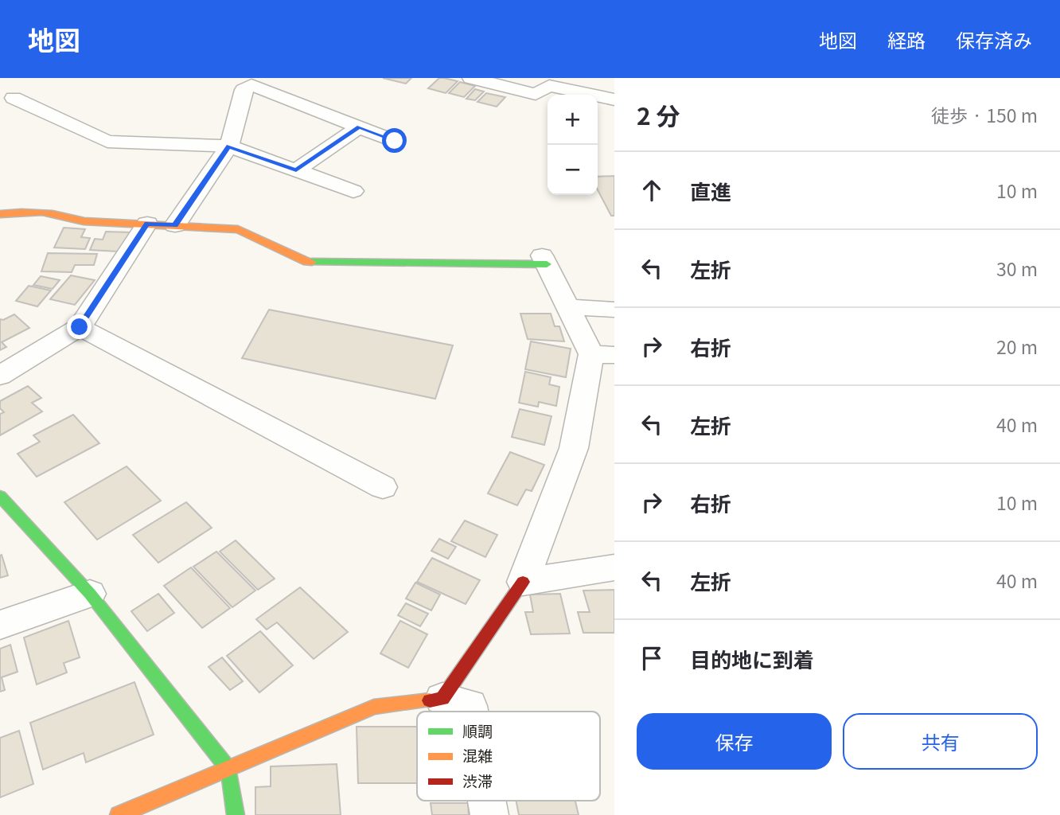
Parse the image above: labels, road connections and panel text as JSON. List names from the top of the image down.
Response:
{
  "legend": ["順調", "混雑", "渋滞"],
  "page": {
    "header": "地図",
    "nav": ["地図", "経路", "保存済み"],
    "heading": ["2 分", "徒歩 · 150 m"],
    "map_buttons": ["+", "−"],
    "list": [
      ["直進", "10 m"],
      ["左折", "30 m"],
      ["右折", "20 m"],
      ["左折", "40 m"],
      ["右折", "10 m"],
      ["左折", "40 m"],
      "目的地に到着"
    ],
    "buttons": ["保存", "共有"]
  }
}
